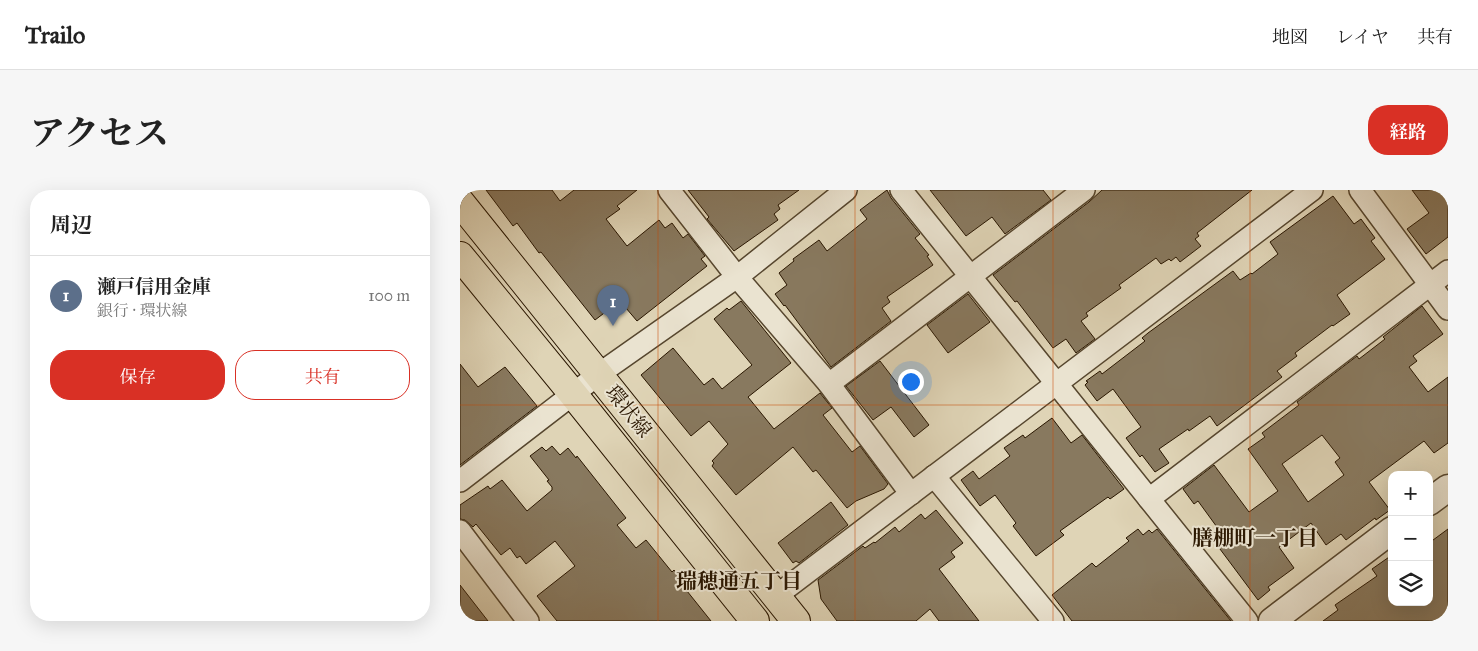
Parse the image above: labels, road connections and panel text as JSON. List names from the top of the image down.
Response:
{
  "streets": {
    "main road": ["環状線"]
  },
  "districts": ["膳棚町一丁目", "瑞穂通五丁目"],
  "page": {
    "header": "Trailo",
    "nav": ["地図", "レイヤ", "共有"],
    "title": "アクセス",
    "buttons": [
      "経路",
      ["保存", "共有"]
    ],
    "heading": "周辺",
    "list": [
      {
        "mark": "1",
        "name": "瀬戸信用金庫",
        "note": "銀行 · 環状線",
        "value": "100 m"
      }
    ],
    "pins": "1",
    "map_buttons": ["+", "−"]
  }
}
